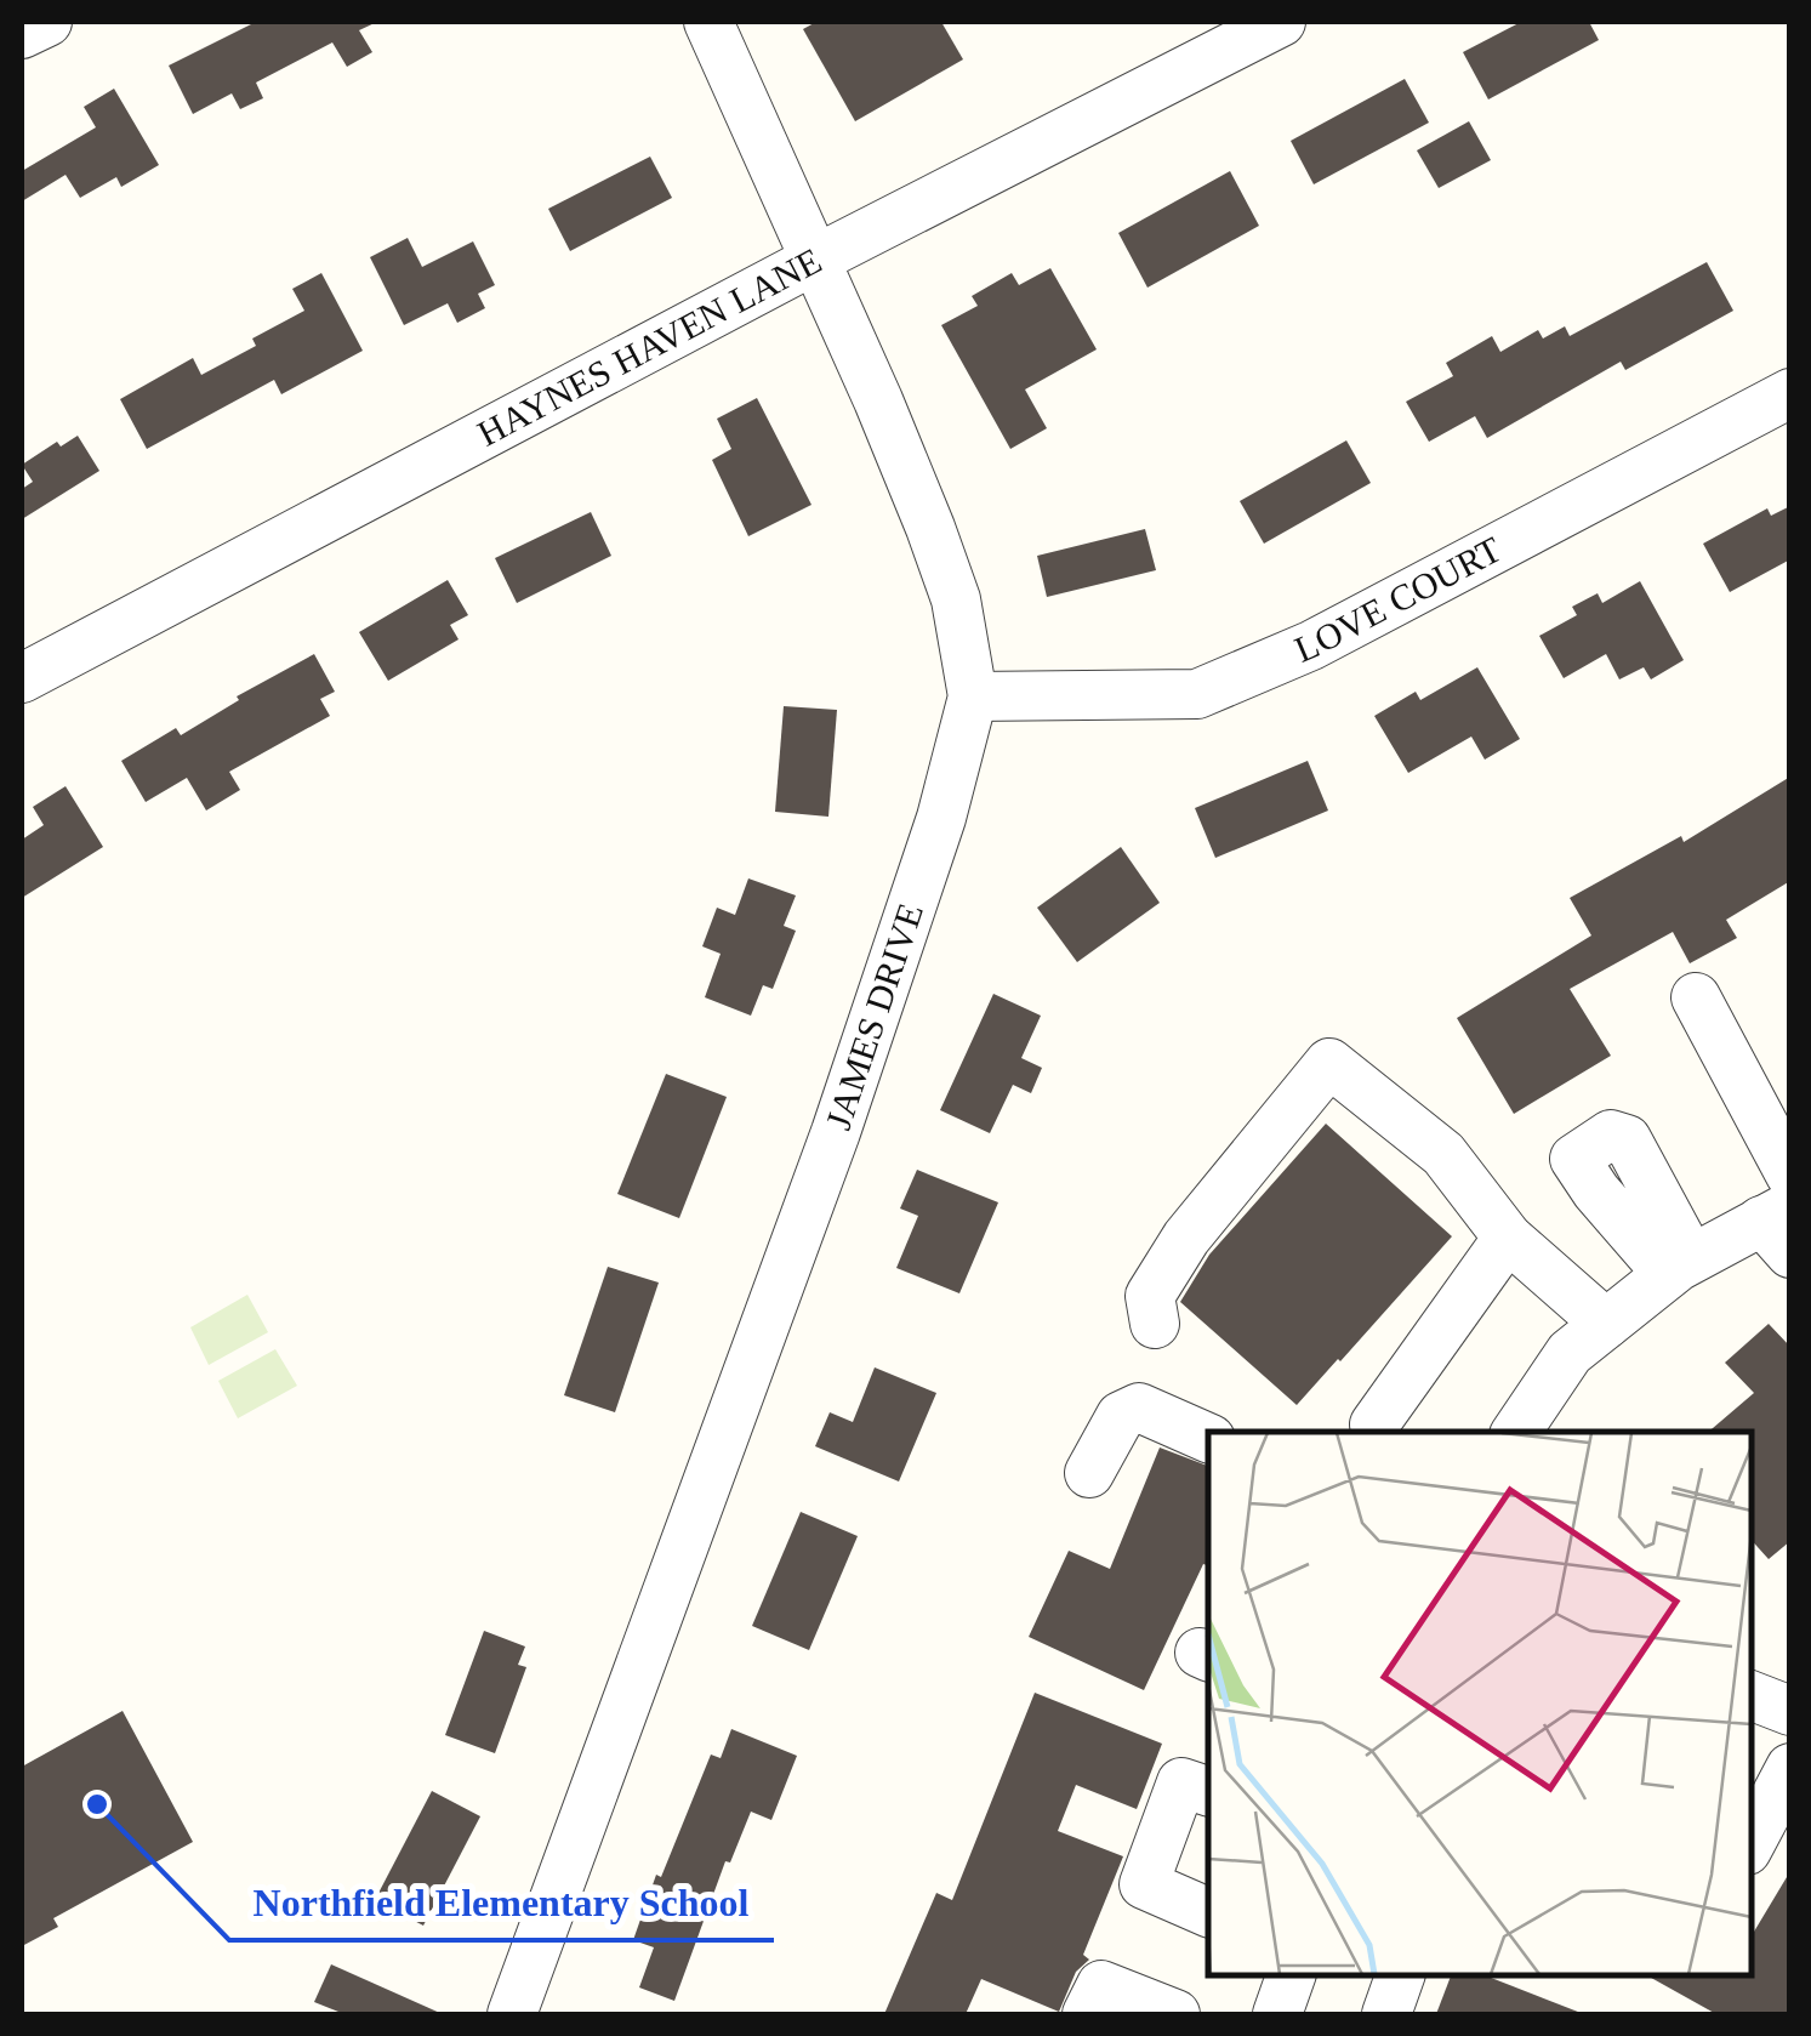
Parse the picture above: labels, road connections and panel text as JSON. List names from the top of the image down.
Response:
{
  "streets": {
    "street": ["HAYNES HAVEN LANE", "LOVE COURT", "JAMES DRIVE"]
  },
  "crossings": [
    ["HAYNES HAVEN LANE", "JAMES DRIVE"],
    ["LOVE COURT", "JAMES DRIVE"]
  ],
  "places": ["Northfield Elementary School"]
}
